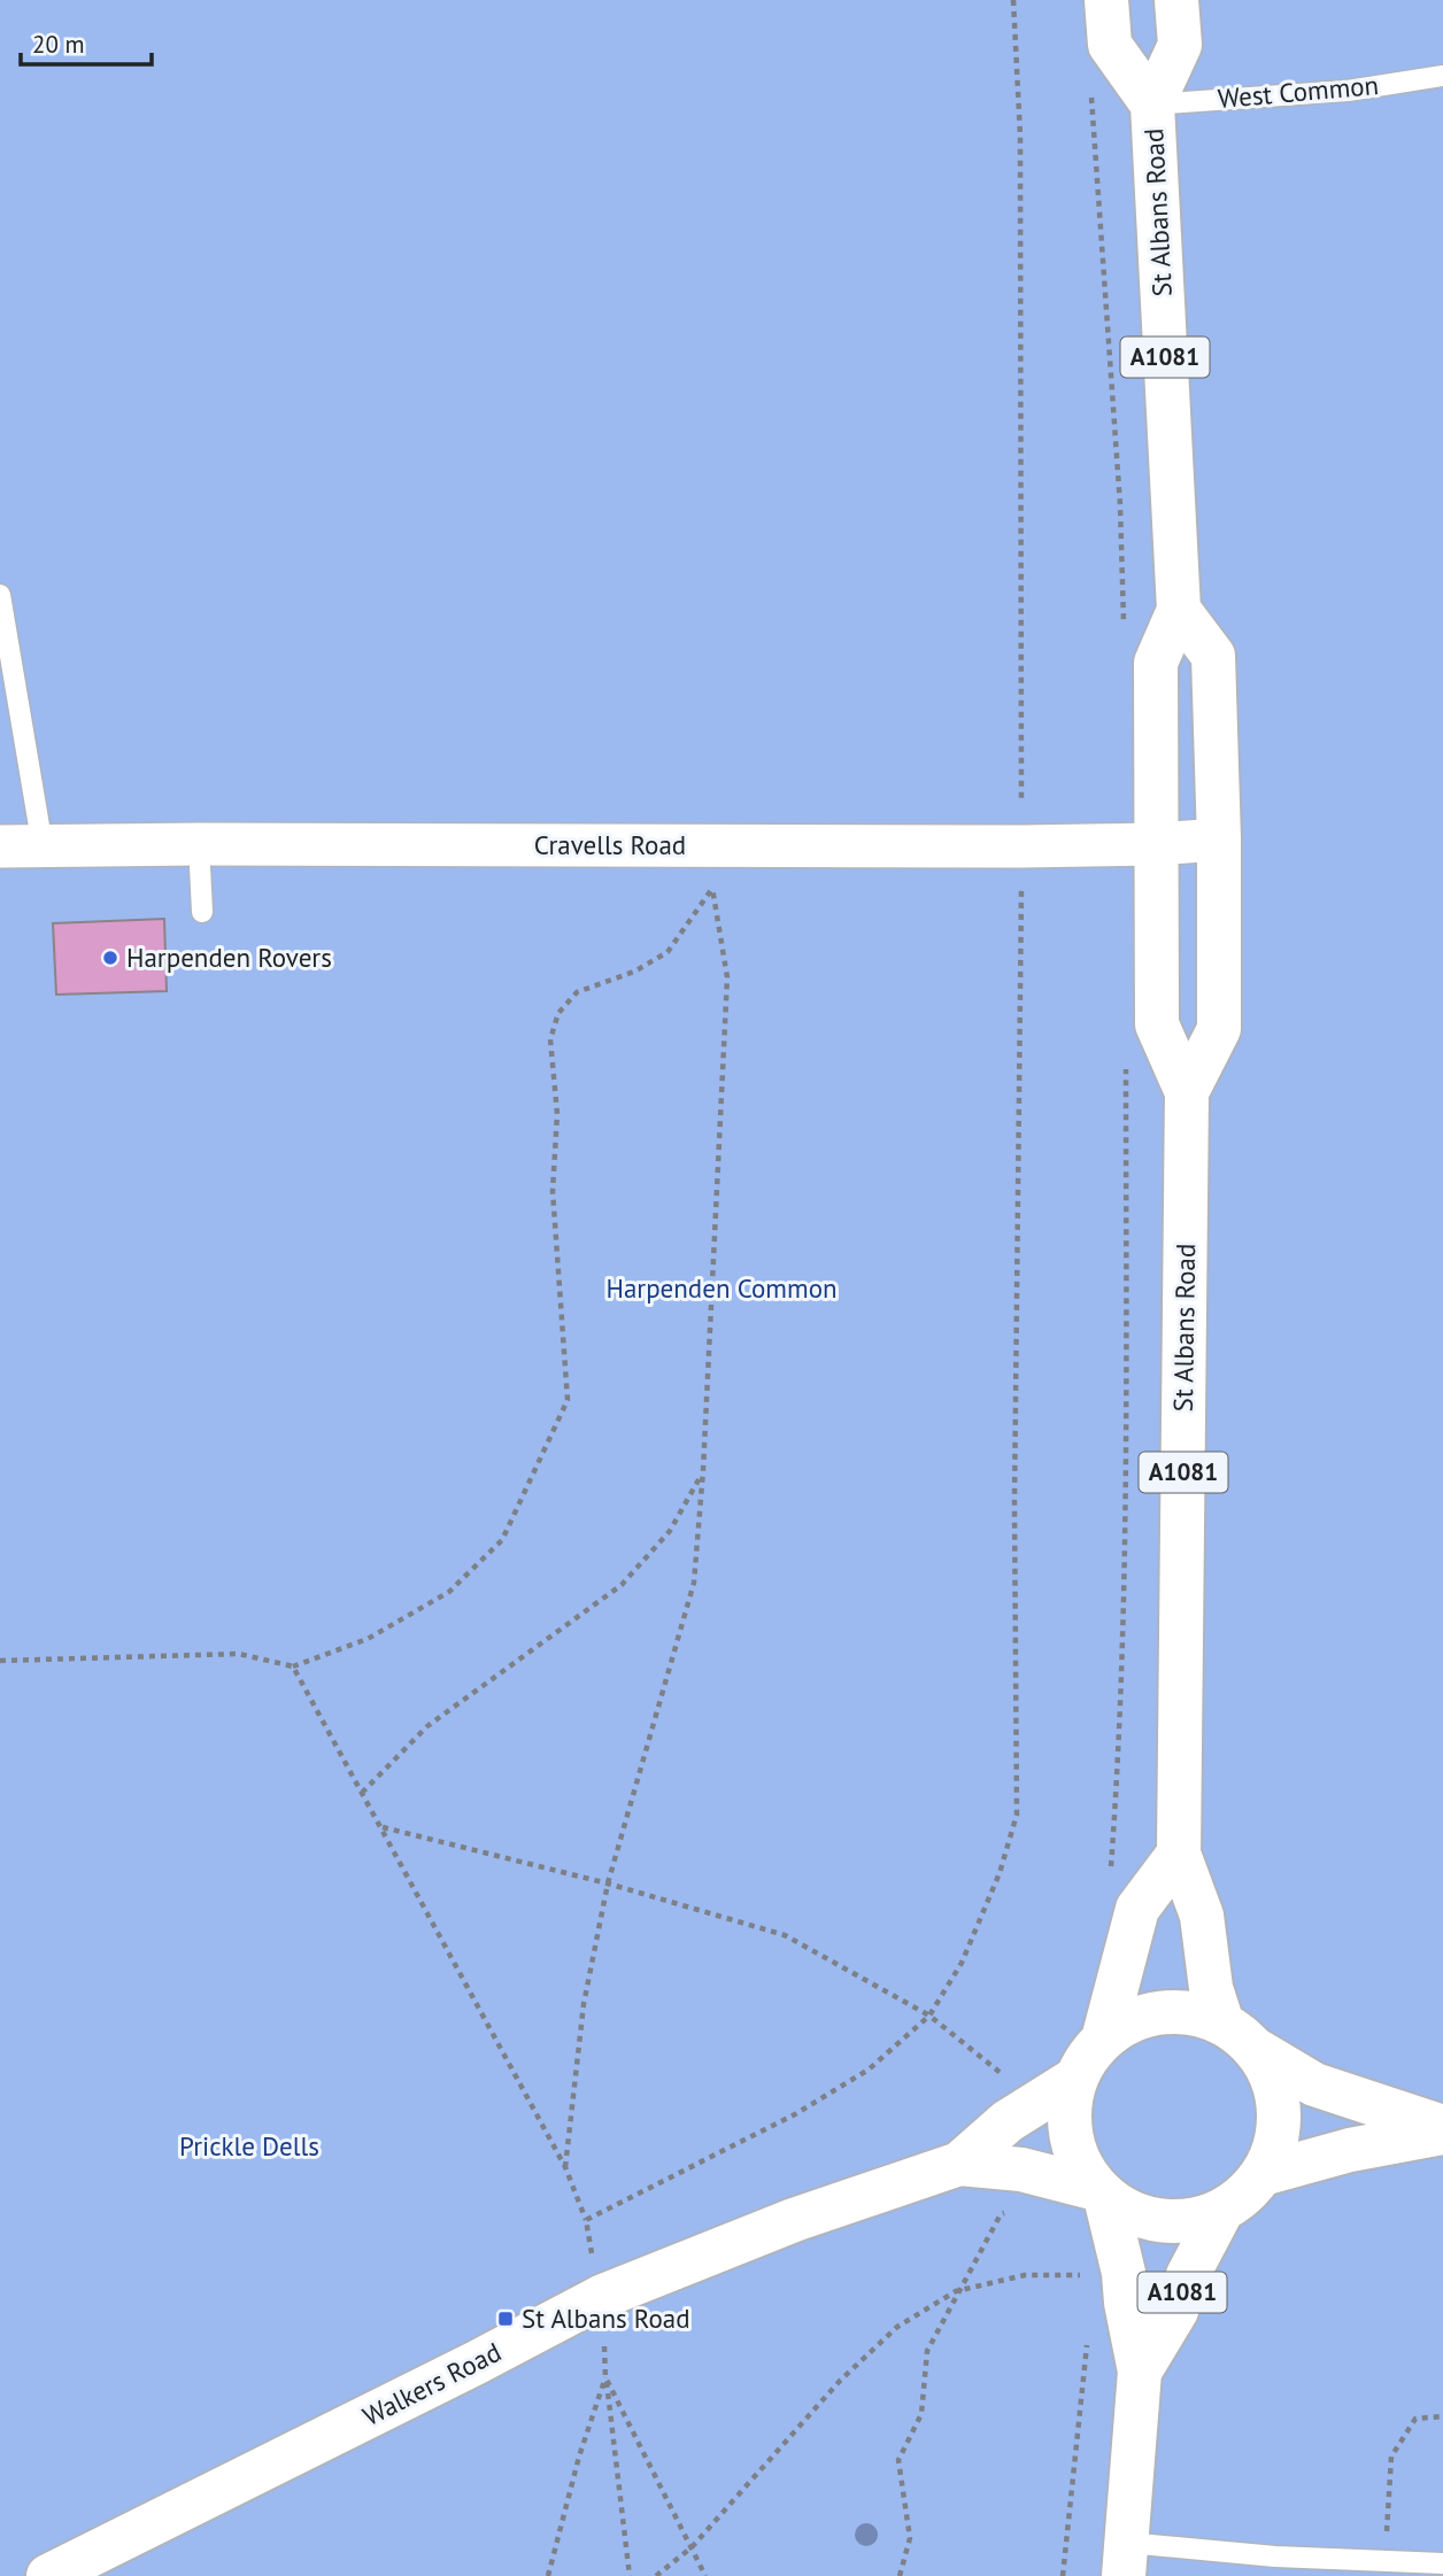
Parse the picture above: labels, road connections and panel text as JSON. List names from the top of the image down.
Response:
{
  "streets": {
    "main road": ["St Albans Road", "A1081", "Walkers Road"],
    "street": ["Cravells Road"],
    "lane": ["West Common"]
  },
  "crossings": [
    ["West Common", "St Albans Road"],
    ["St Albans Road", "Cravells Road"],
    ["St Albans Road", "Walkers Road"]
  ],
  "parks": ["Harpenden Common", "Prickle Dells"],
  "places": {
    "other": ["Harpenden Rovers"],
    "transit": ["St Albans Road"]
  },
  "scale_bar": "20 m"
}
